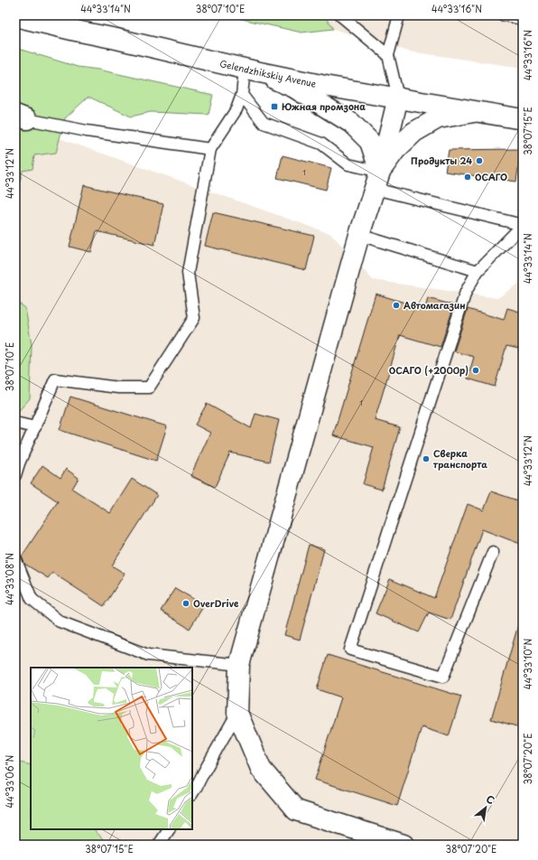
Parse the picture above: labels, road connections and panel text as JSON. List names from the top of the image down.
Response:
{
  "streets": {
    "street": ["Gelendzhikskiy Avenue"]
  },
  "places": {
    "transit": ["Южная промзона"],
    "other": [
      "Продукты 24",
      "ОСАГО",
      "Автомагазин",
      "ОСАГО (+2000р)",
      "Сверка транспорта",
      "OverDrive"
    ]
  },
  "house_numbers": ["1", "1"],
  "north": "top right",
  "coordinates": [
    "44°33'14\"N",
    "38°07'10\"E",
    "44°33'16\"N",
    "38°07'15\"E",
    "44°33'12\"N",
    "44°33'08\"N",
    "44°33'10\"N",
    "38°07'20\"E",
    "44°33'06\"N"
  ]
}
